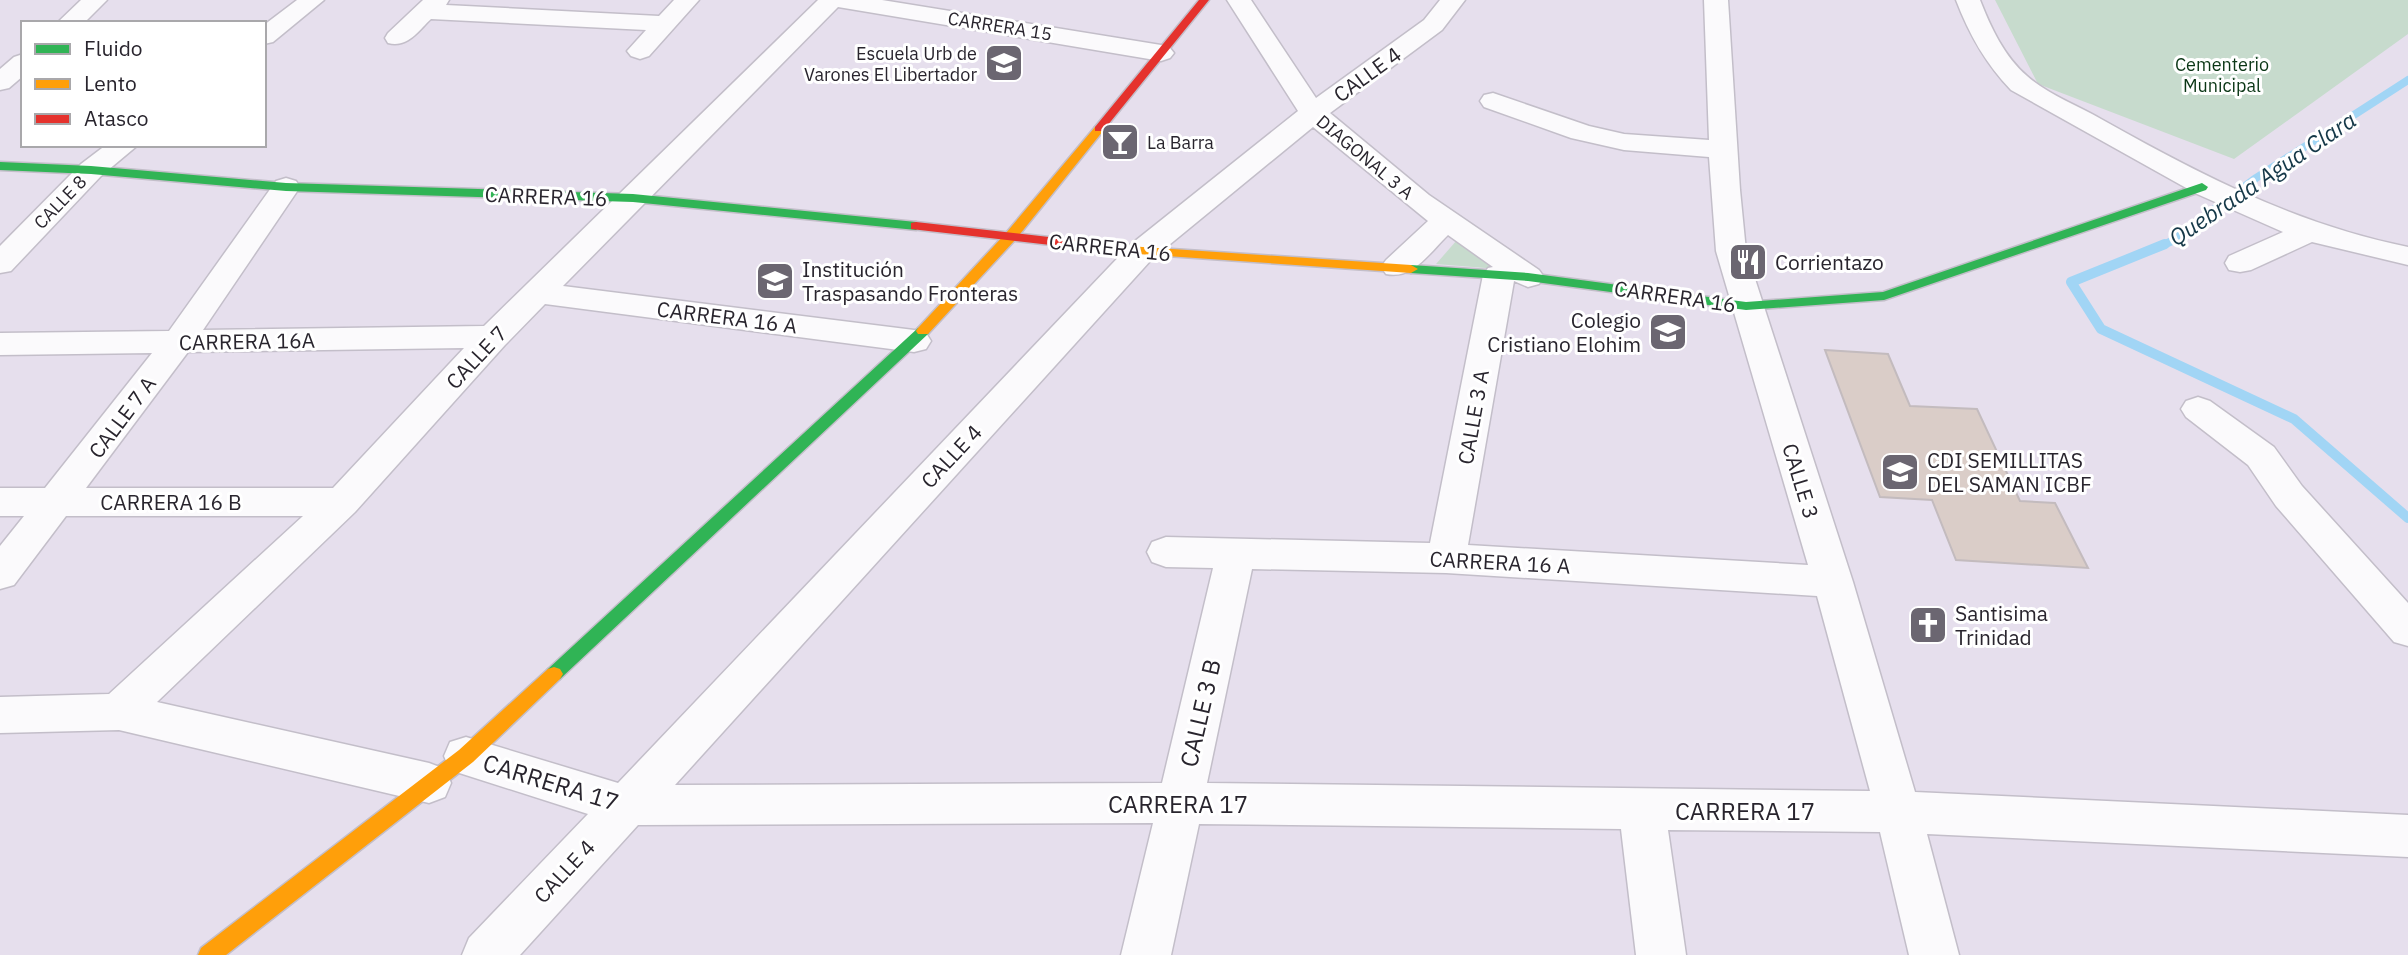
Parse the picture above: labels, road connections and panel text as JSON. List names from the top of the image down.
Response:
{
  "streets": {
    "street": [
      "CARRERA 15",
      "CALLE 4",
      "DIAGONAL 3 A",
      "CARRERA 16",
      "CALLE 8",
      "CARRERA 16 A",
      "CARRERA 16A",
      "CALLE 7",
      "CALLE 7 A",
      "CALLE 3 A",
      "CALLE 3",
      "CARRERA 16 B",
      "CALLE 3 B",
      "CARRERA 17"
    ]
  },
  "crossings": [
    ["CARRERA 15", "CALLE 7"],
    ["CALLE 4", "DIAGONAL 3 A"],
    ["CALLE 4", "CARRERA 16"],
    ["CALLE 4", "CARRERA 17"],
    ["DIAGONAL 3 A", "CARRERA 16"],
    ["DIAGONAL 3 A", "CALLE 3 A"],
    ["CARRERA 16", "CALLE 8"],
    ["CARRERA 16", "CALLE 7"],
    ["CARRERA 16", "CALLE 7 A"],
    ["CARRERA 16", "CALLE 3 A"],
    ["CARRERA 16", "CALLE 3"],
    ["CARRERA 16 A", "CALLE 7"],
    ["CARRERA 16 A", "CALLE 3 A"],
    ["CARRERA 16 A", "CALLE 3"],
    ["CARRERA 16 A", "CALLE 3 B"],
    ["CARRERA 16A", "CALLE 7"],
    ["CARRERA 16A", "CALLE 7 A"],
    ["CALLE 7", "CARRERA 16 B"],
    ["CALLE 7 A", "CARRERA 16 B"],
    ["CALLE 3", "CARRERA 17"],
    ["CALLE 3 B", "CARRERA 17"]
  ],
  "water": ["Quebrada Agua Clara"],
  "parks": ["Cementerio Municipal"],
  "places": {
    "school or university": [
      "Escuela Urb de Varones El Libertador",
      "Institución Traspasando Fronteras",
      "Colegio Cristiano Elohim",
      "CDI SEMILLITAS DEL SAMAN ICBF"
    ],
    "bar": ["La Barra"],
    "restaurant": ["Corrientazo"],
    "church": ["Santisima Trinidad"]
  },
  "legend": ["Fluido", "Lento", "Atasco"]
}
